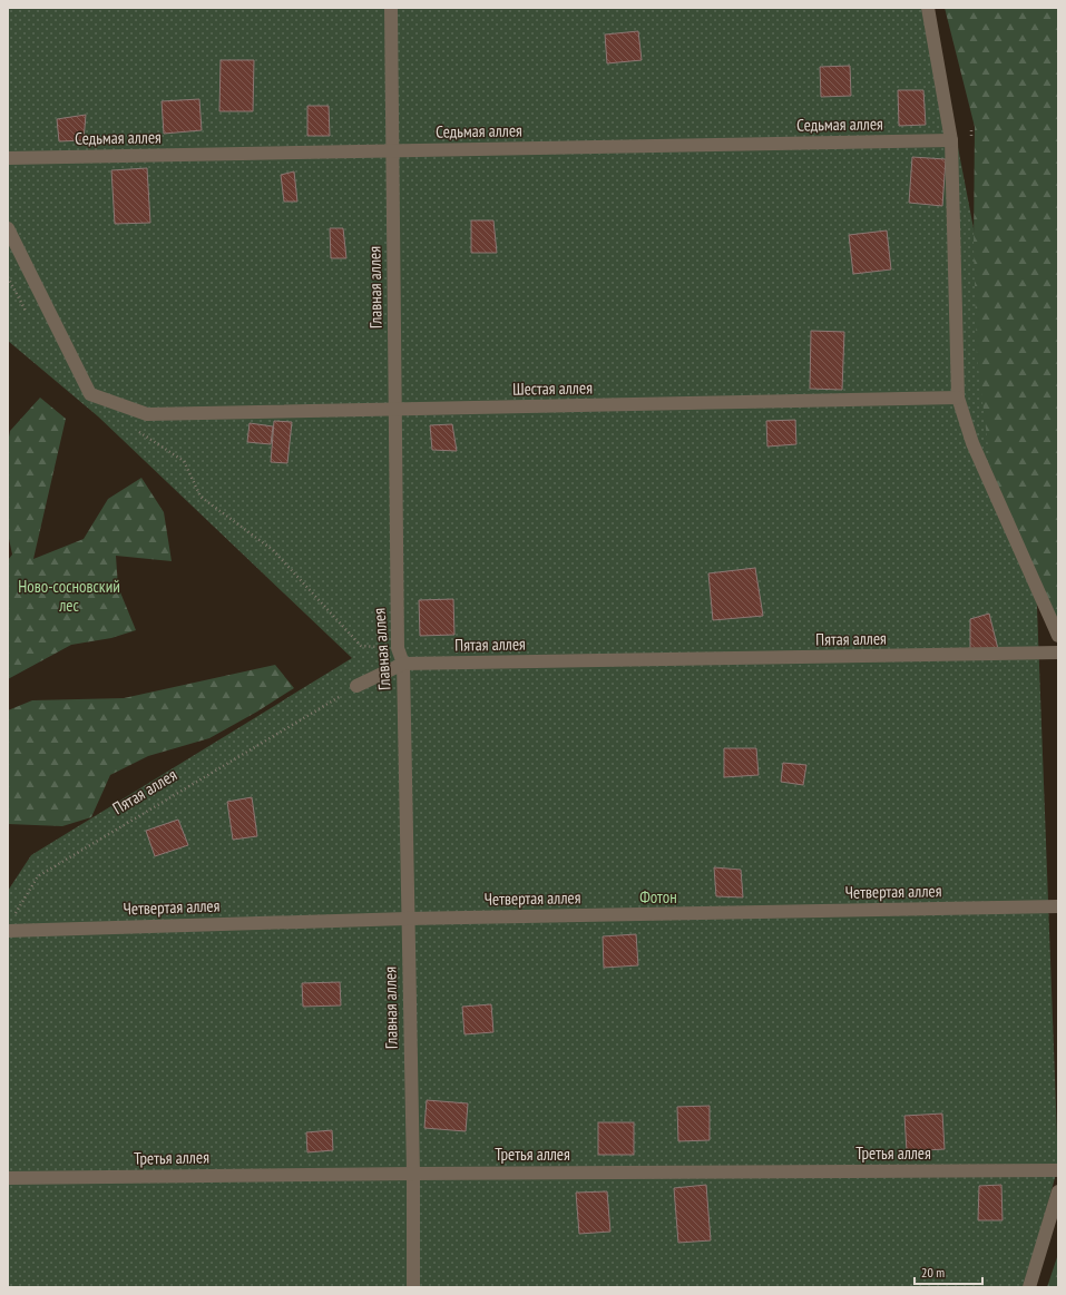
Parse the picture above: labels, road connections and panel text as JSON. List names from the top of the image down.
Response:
{
  "streets": {
    "street": [
      "Седьмая аллея",
      "Главная аллея",
      "Шестая аллея",
      "Пятая аллея",
      "Четвертая аллея",
      "Третья аллея"
    ]
  },
  "crossings": [
    ["Седьмая аллея", "Главная аллея"],
    ["Главная аллея", "Шестая аллея"],
    ["Главная аллея", "Пятая аллея"],
    ["Главная аллея", "Четвертая аллея"],
    ["Главная аллея", "Третья аллея"],
    ["Пятая аллея", "Четвертая аллея"]
  ],
  "parks": ["Ново-сосновский лес", "Фотон"],
  "scale_bar": "20 m"
}
